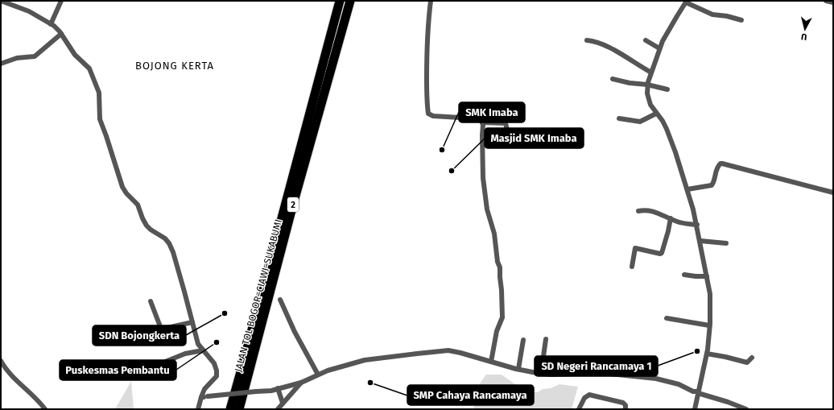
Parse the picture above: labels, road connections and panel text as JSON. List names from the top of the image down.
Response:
{
  "streets": {
    "highway": ["2", "JALAN TOL BOGOR–CIAWI–SUKABUMI"]
  },
  "districts": ["BOJONG KERTA"],
  "places": [
    "SMK Imaba",
    "Masjid SMK Imaba",
    "SDN Bojongkerta",
    "Puskesmas Pembantu",
    "SD Negeri Rancamaya 1",
    "SMP Cahaya Rancamaya"
  ],
  "north": "bottom"
}
